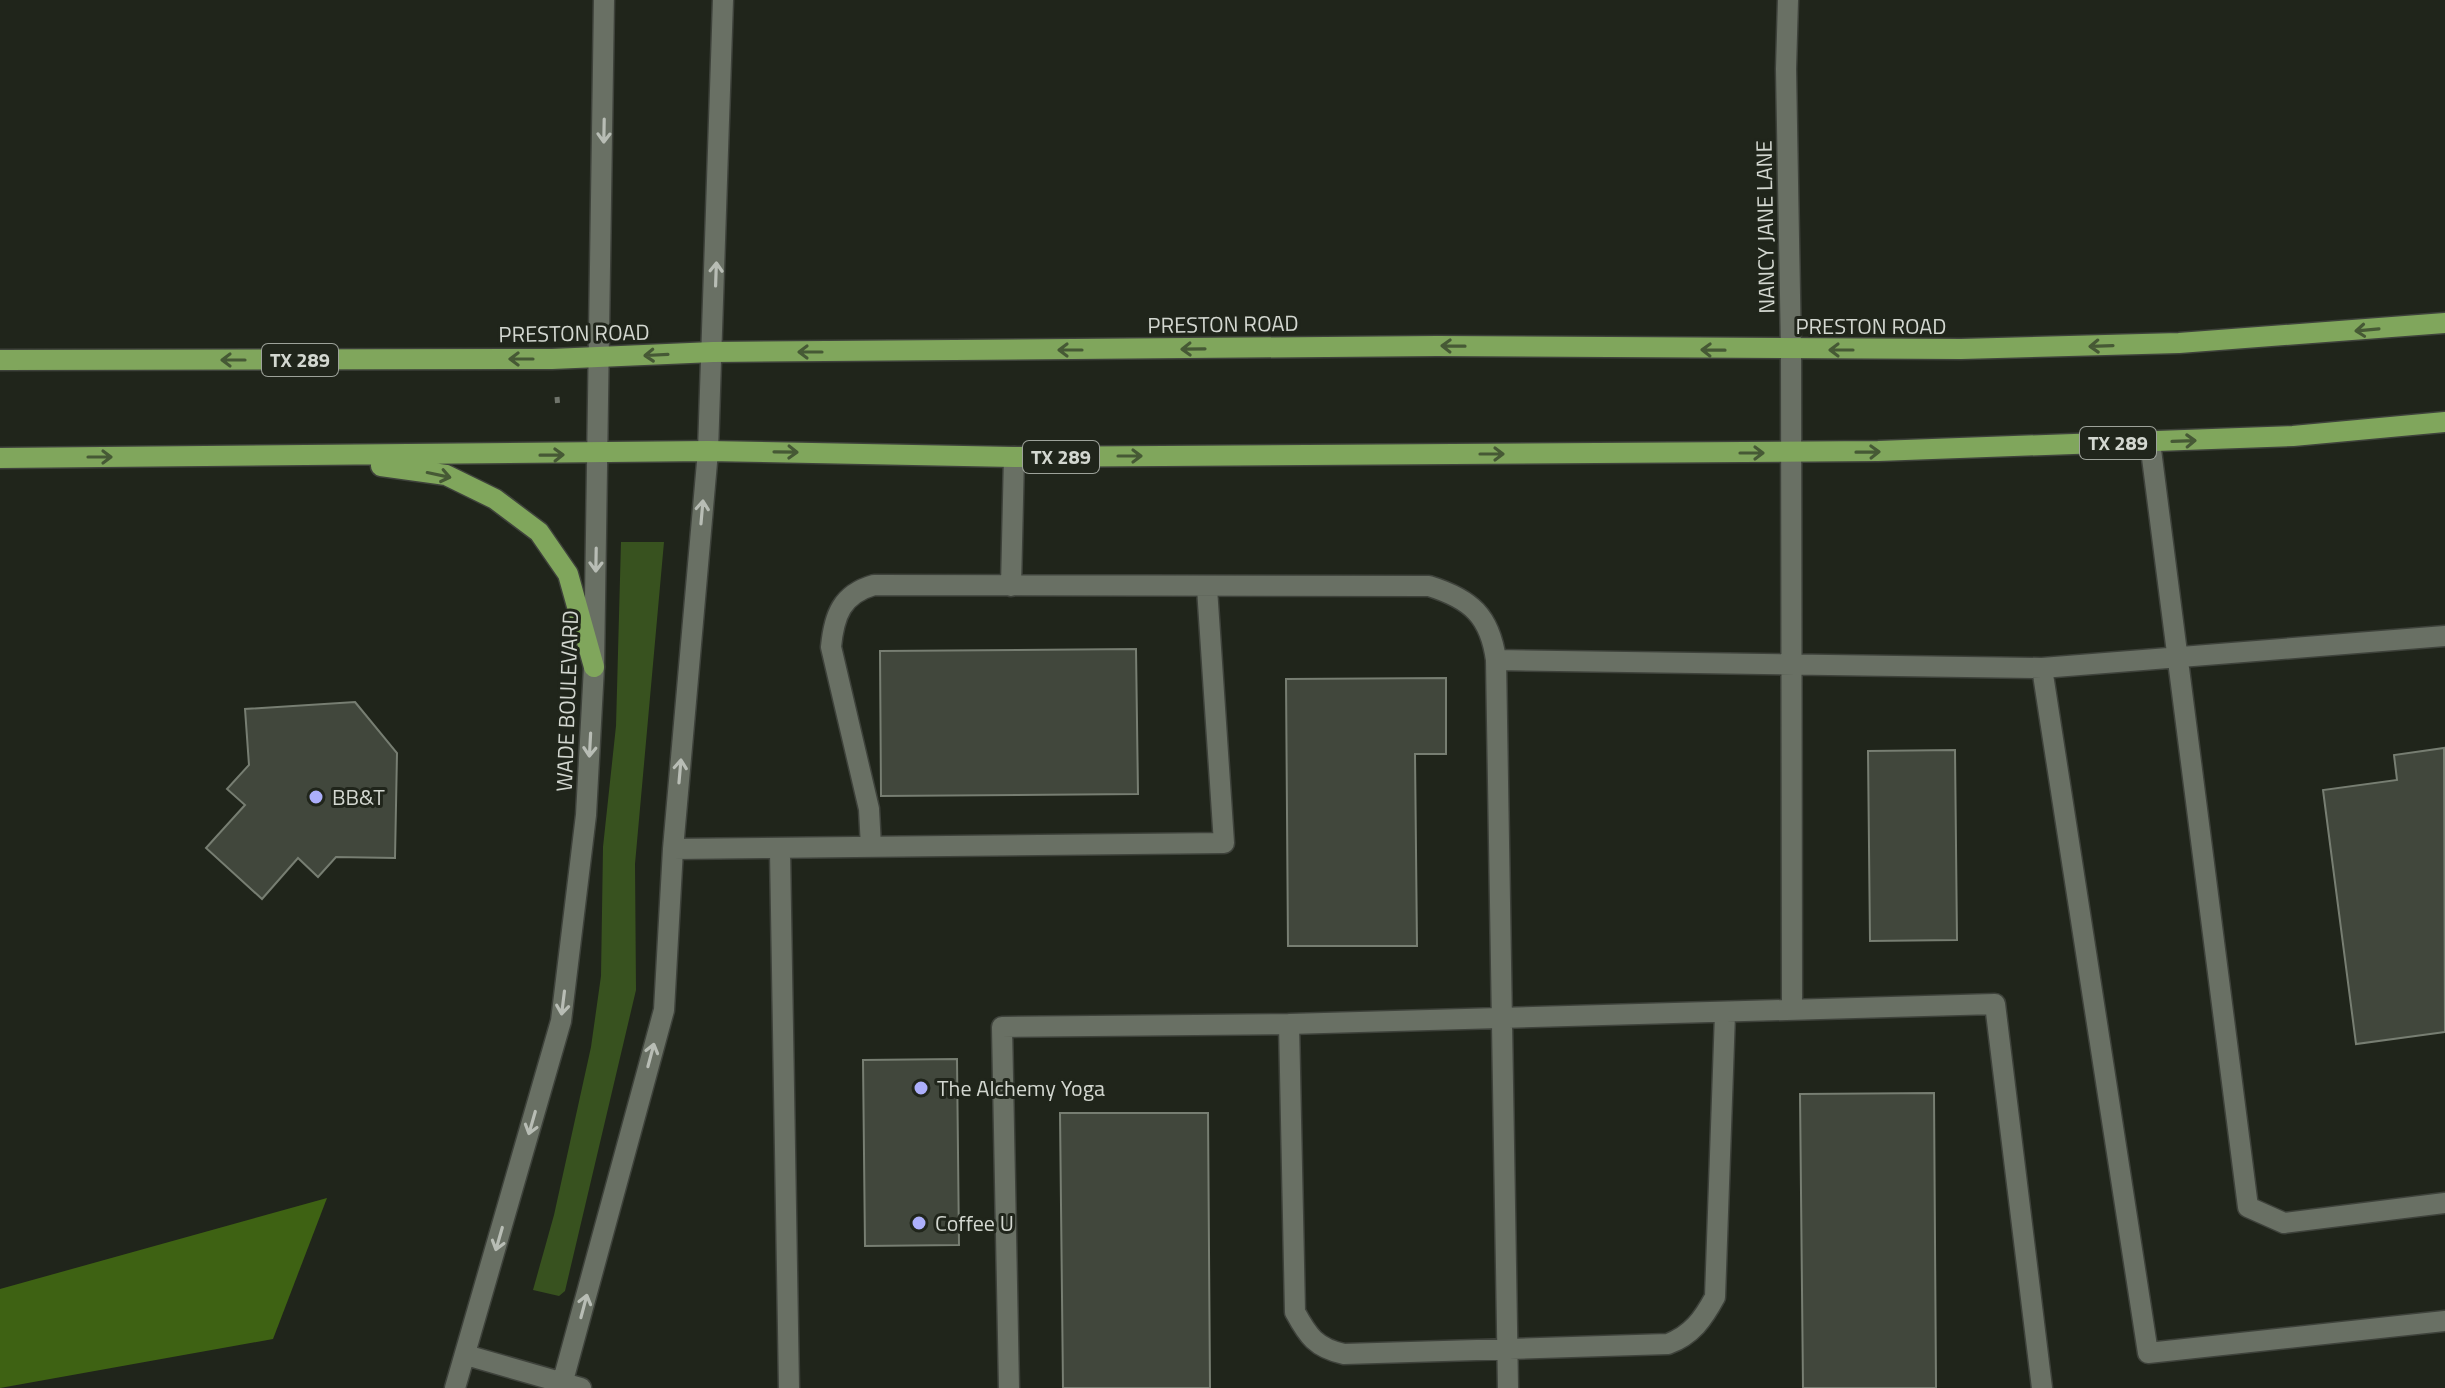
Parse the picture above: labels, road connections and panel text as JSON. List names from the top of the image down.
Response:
{
  "streets": {
    "main road": ["PRESTON ROAD", "TX 289"],
    "street": ["NANCY JANE LANE", "WADE BOULEVARD"]
  },
  "crossings": [
    ["NANCY JANE LANE", "PRESTON ROAD"],
    ["NANCY JANE LANE", "TX 289"],
    ["PRESTON ROAD", "WADE BOULEVARD"],
    ["TX 289", "WADE BOULEVARD"]
  ],
  "places": ["BB&T", "The Alchemy Yoga", "Coffee U"]
}
